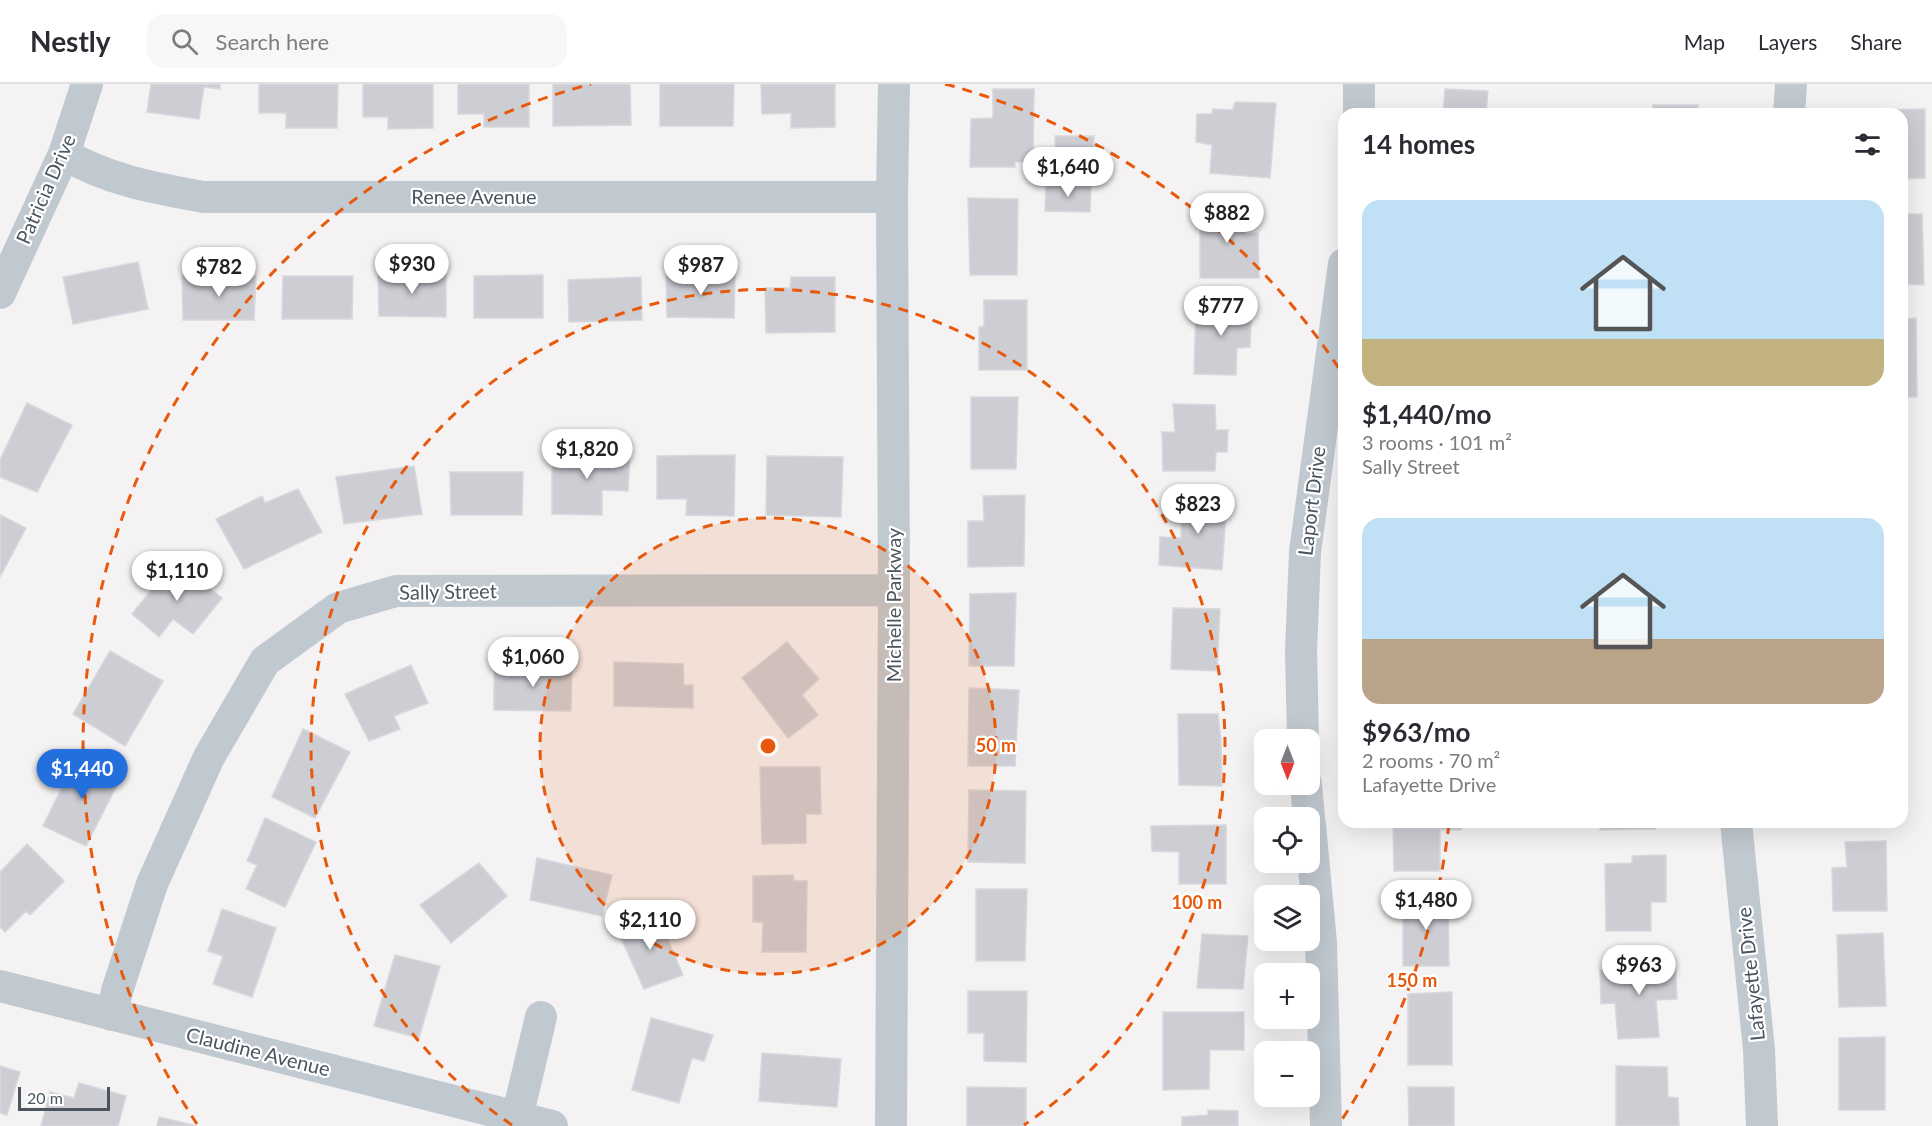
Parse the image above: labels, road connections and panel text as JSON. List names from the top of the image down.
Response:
{
  "streets": {
    "street": [
      "Patricia Drive",
      "Renee Avenue",
      "Laport Drive",
      "Sally Street",
      "Michelle Parkway",
      "Lafayette Drive",
      "Claudine Avenue"
    ]
  },
  "crossings": [
    ["Patricia Drive", "Renee Avenue"],
    ["Renee Avenue", "Michelle Parkway"],
    ["Sally Street", "Michelle Parkway"],
    ["Sally Street", "Claudine Avenue"]
  ],
  "scale_bar": "20 m",
  "north": "bottom",
  "page": {
    "header": "Nestly",
    "search": "Search here",
    "nav": ["Map", "Layers", "Share"],
    "heading": "14 homes",
    "price": [
      "$1,640",
      "$882",
      "$930",
      "$987",
      "$782",
      "$777",
      "$1,820",
      "$823",
      "$1,110",
      "$1,060",
      "$1,440",
      "$1,480",
      "$2,110",
      "$963"
    ],
    "list": [
      {
        "name": "$1,440/mo",
        "note": "3 rooms · 101 m² · Sally Street"
      },
      {
        "name": "$963/mo",
        "note": "2 rooms · 70 m² · Lafayette Drive"
      }
    ],
    "map_buttons": ["+", "−"],
    "scale": "20 m"
  },
  "rings": ["50 m", "100 m", "150 m"]
}
